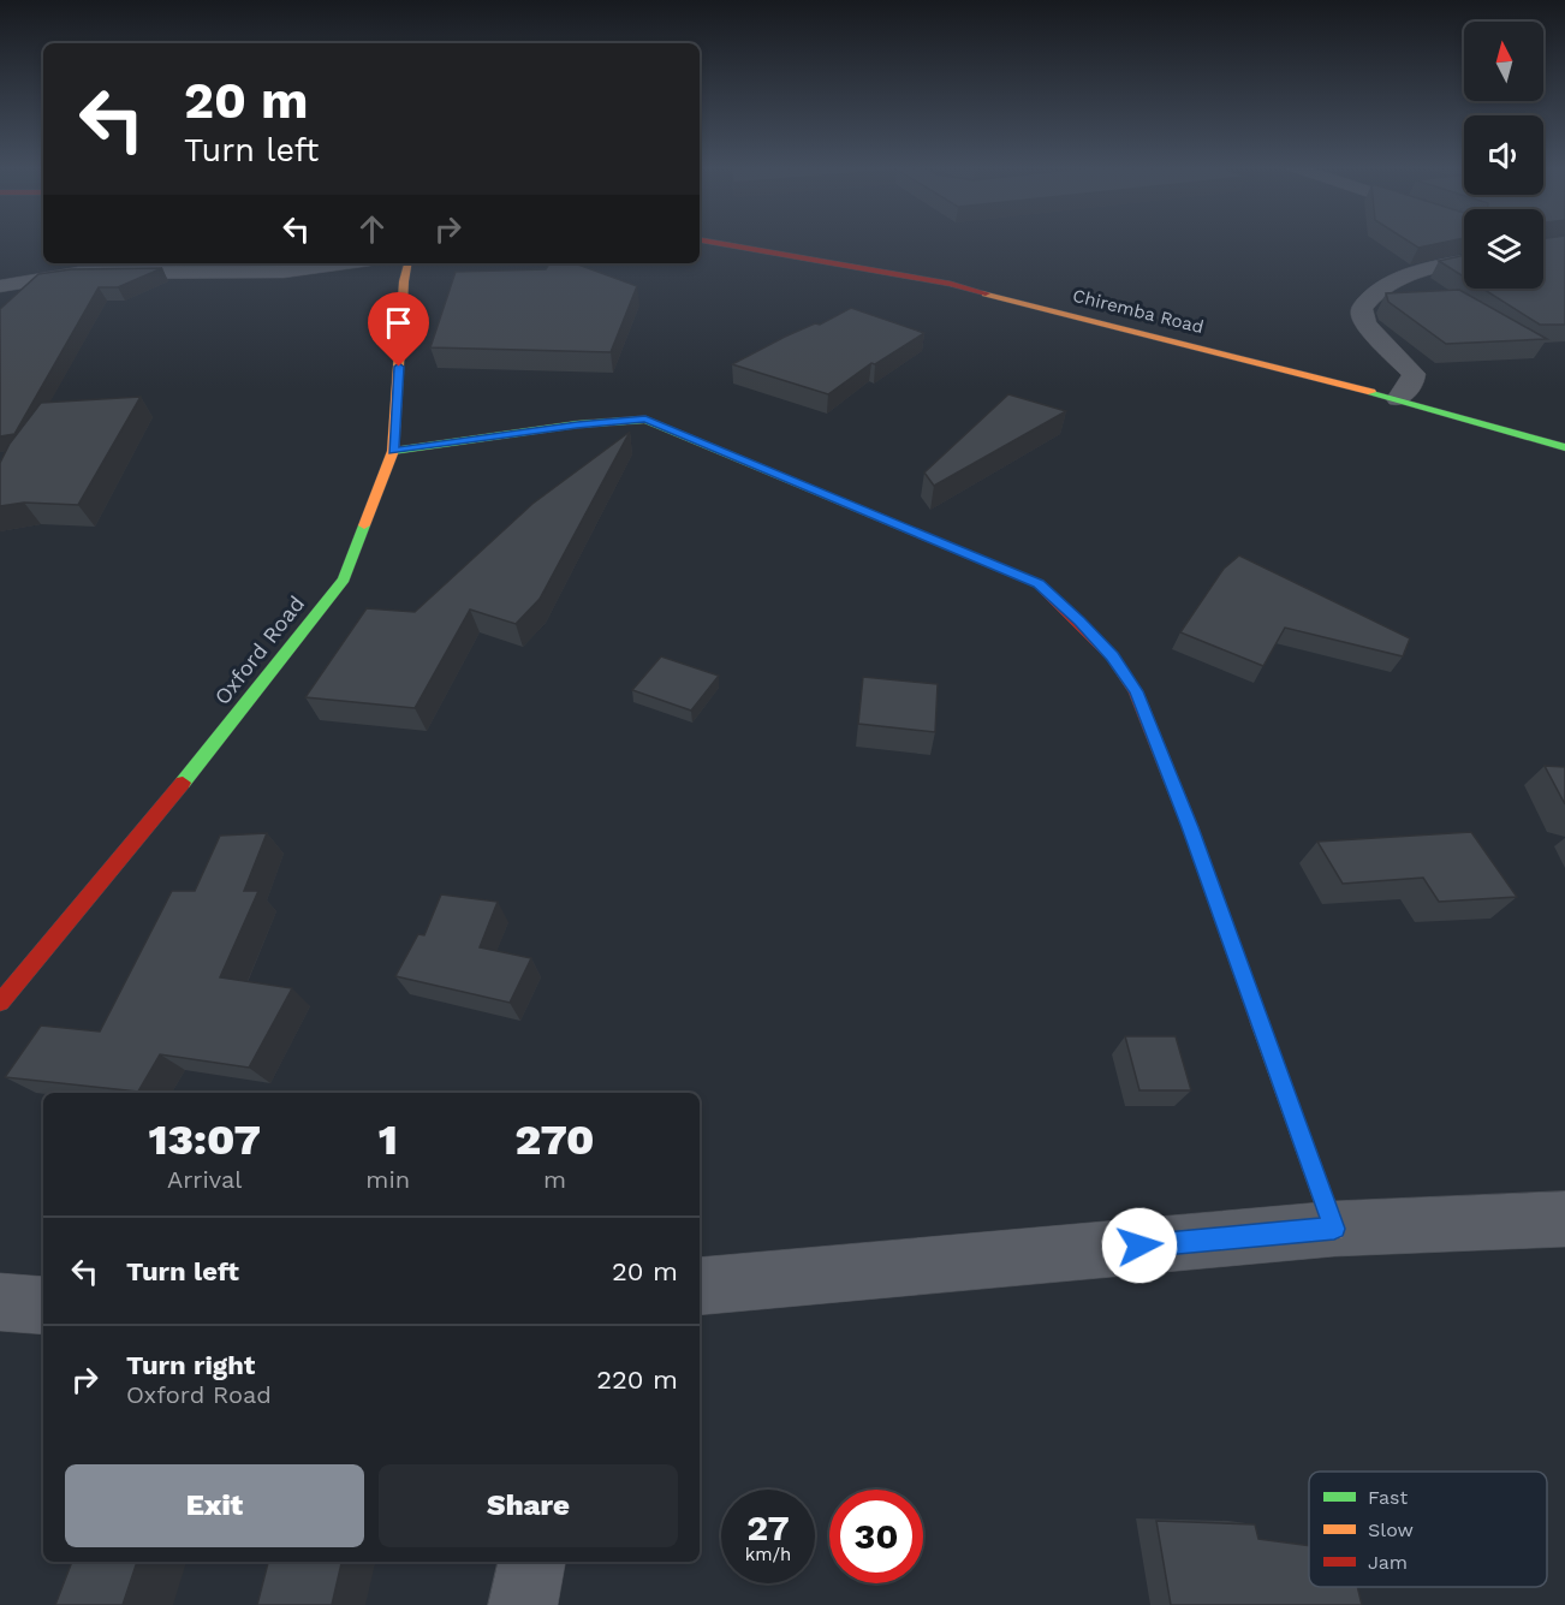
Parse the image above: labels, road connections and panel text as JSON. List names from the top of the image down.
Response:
{
  "streets": {
    "street": ["Chiremba Road", "Oxford Road"]
  },
  "legend": ["Fast", "Slow", "Jam"],
  "north": "top",
  "page": {
    "turn": ["20 m", "Turn left"],
    "eta": [
      "13:07",
      "Arrival",
      "1",
      "min",
      "270",
      "m"
    ],
    "list": [
      {
        "name": "Turn left",
        "value": "20 m"
      },
      {
        "name": "Turn right",
        "note": "Oxford Road",
        "value": "220 m"
      }
    ],
    "buttons": ["Exit", "Share"],
    "speed": "27 km/h",
    "limit": "30"
  }
}
